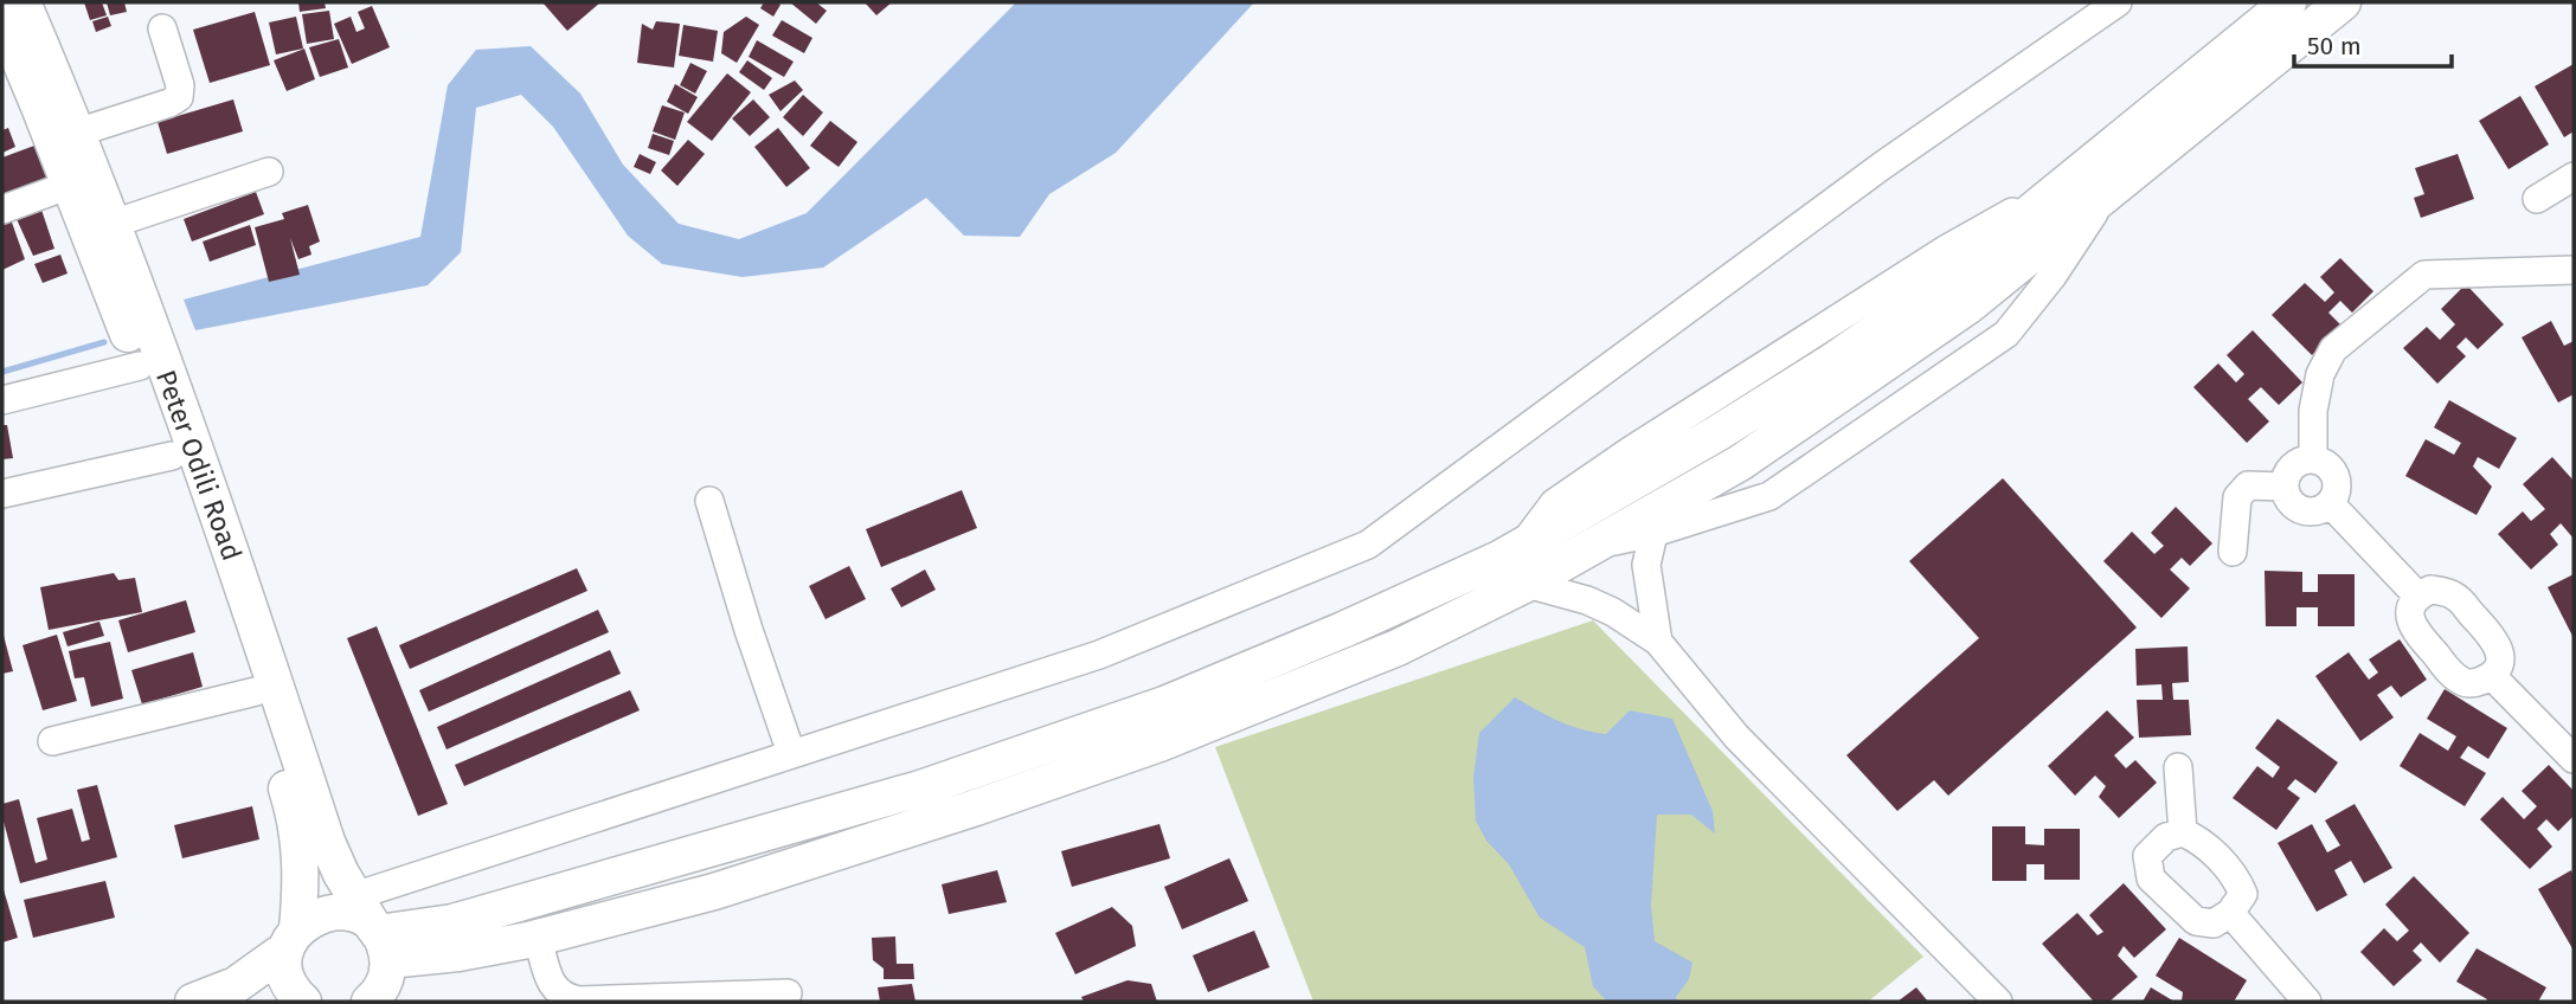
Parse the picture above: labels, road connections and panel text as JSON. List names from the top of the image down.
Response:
{
  "streets": {
    "main road": ["Peter Odili Road"]
  },
  "scale_bar": "50 m"
}
